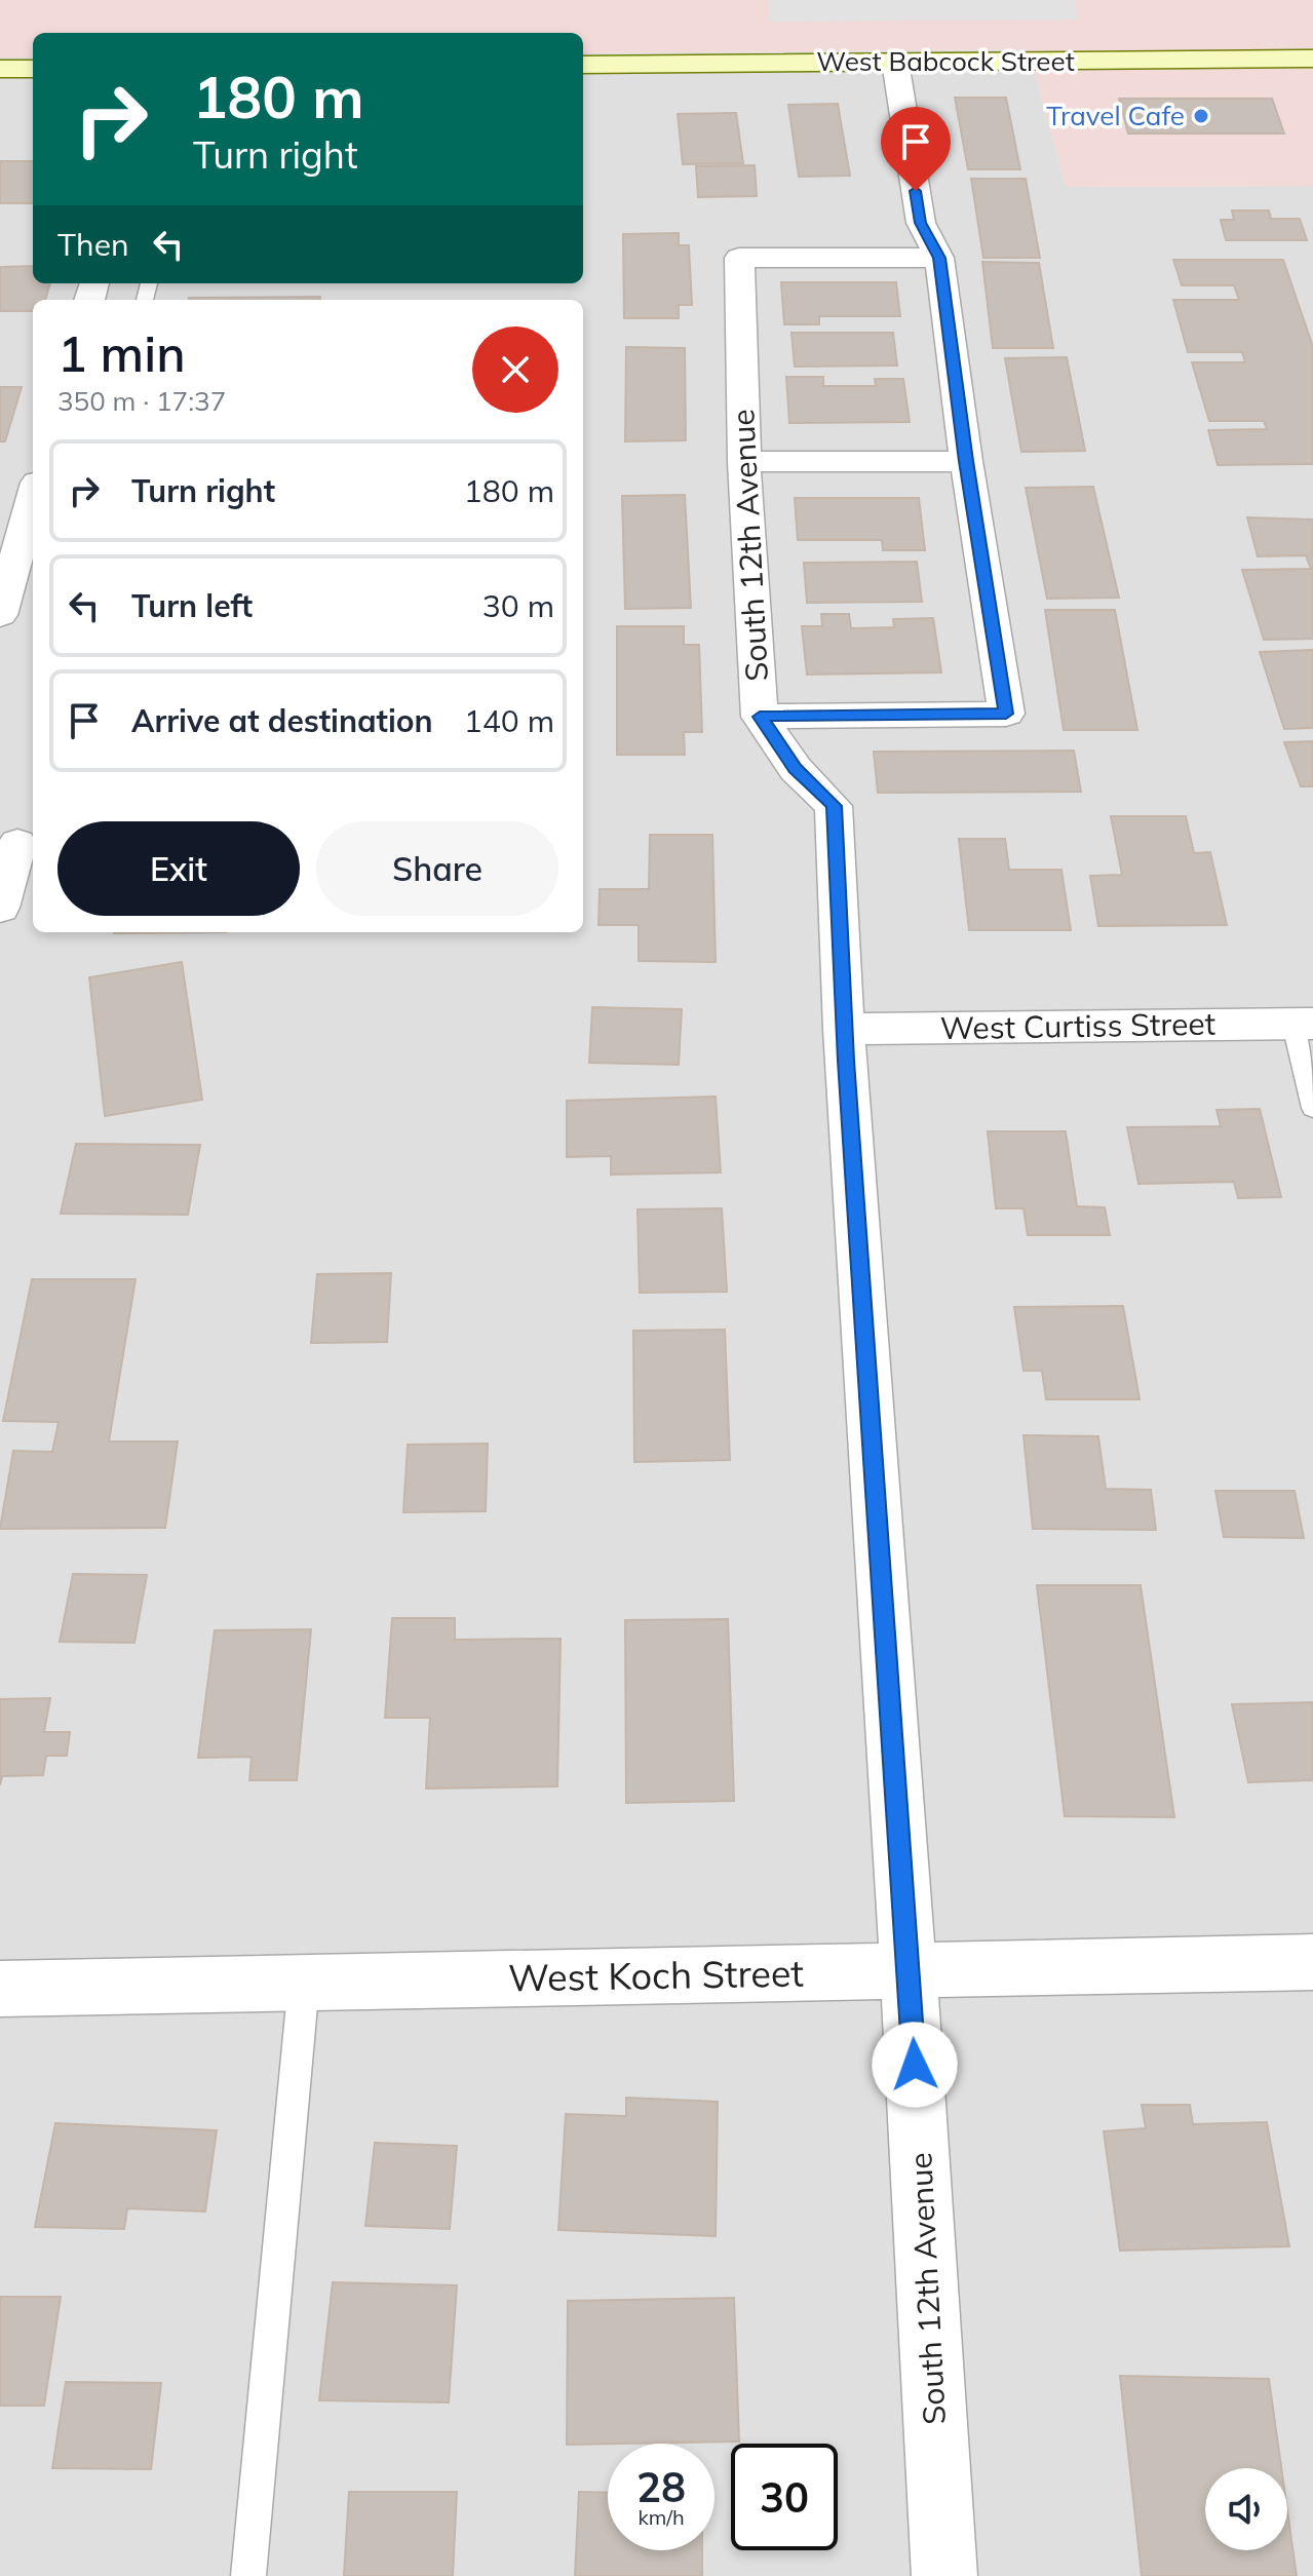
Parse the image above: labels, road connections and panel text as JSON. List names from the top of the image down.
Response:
{
  "streets": {
    "street": [
      "West Babcock Street",
      "South 12th Avenue",
      "West Curtiss Street",
      "West Koch Street"
    ]
  },
  "crossings": [
    ["South 12th Avenue", "West Curtiss Street"],
    ["South 12th Avenue", "West Koch Street"]
  ],
  "places": ["Travel Cafe"],
  "page": {
    "turn": ["180 m", "Turn right"],
    "then": "Then",
    "heading": ["1 min", "350 m · 17:37"],
    "list": [
      {
        "name": "Turn right",
        "value": "180 m"
      },
      {
        "name": "Turn left",
        "value": "30 m"
      },
      {
        "name": "Arrive at destination",
        "value": "140 m"
      }
    ],
    "buttons": ["Exit", "Share"],
    "speed": "28 km/h",
    "limit": "30"
  }
}
